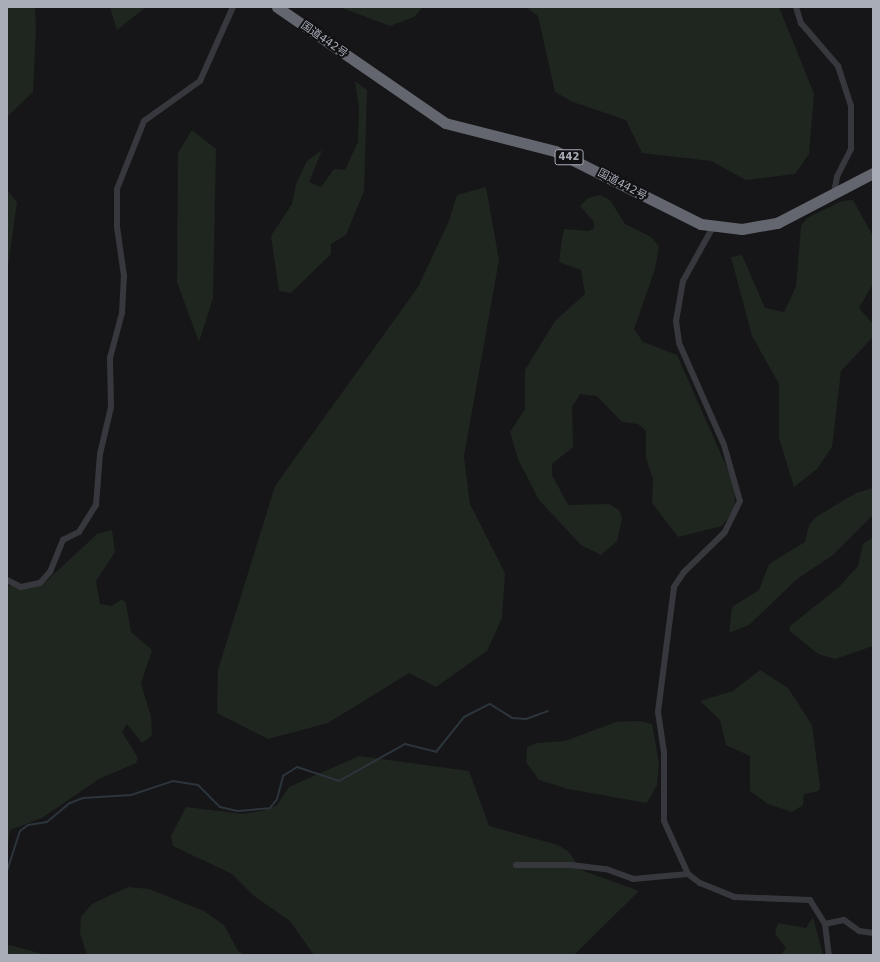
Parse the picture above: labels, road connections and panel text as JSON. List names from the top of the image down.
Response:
{
  "streets": {
    "highway": ["国道442号", "442"]
  }
}
